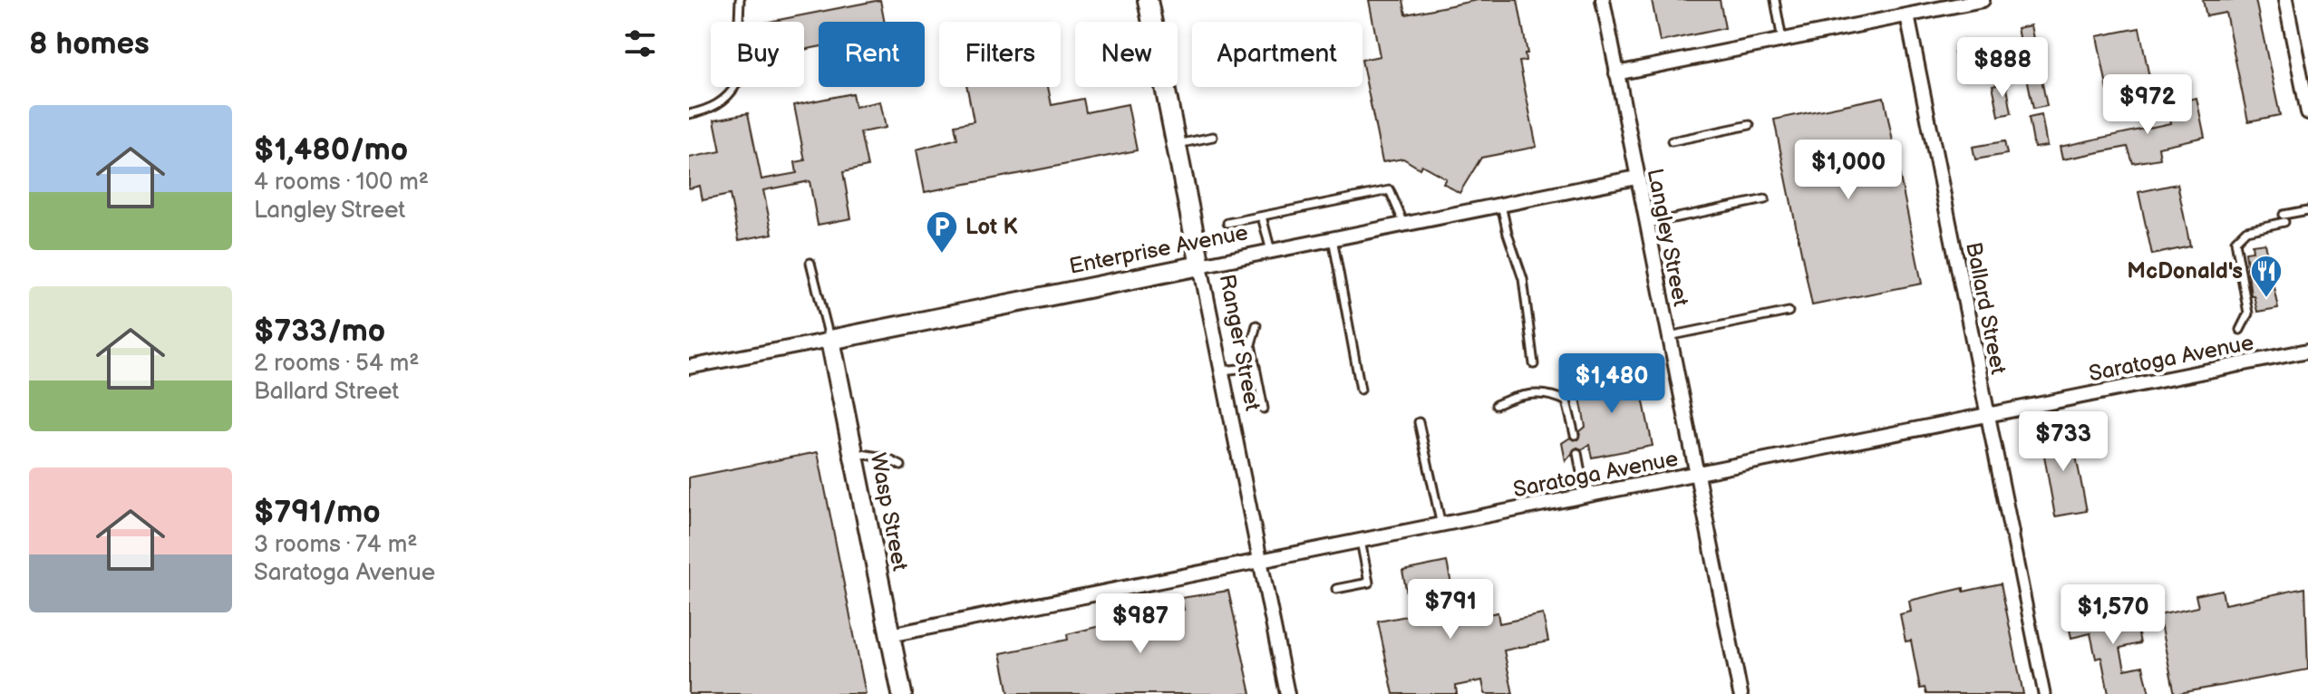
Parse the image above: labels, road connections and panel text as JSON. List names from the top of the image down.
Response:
{
  "streets": {
    "main road": ["Enterprise Avenue", "Ranger Street", "Wasp Street"],
    "street": ["Langley Street", "Ballard Street", "Saratoga Avenue"]
  },
  "crossings": [
    ["Langley Street", "Enterprise Avenue"],
    ["Langley Street", "Saratoga Avenue"],
    ["Enterprise Avenue", "Ranger Street"],
    ["Enterprise Avenue", "Wasp Street"],
    ["Ballard Street", "Saratoga Avenue"],
    ["Ranger Street", "Saratoga Avenue"],
    ["Saratoga Avenue", "Wasp Street"]
  ],
  "places": {
    "parking": ["Lot K"],
    "restaurant": ["McDonald's"]
  },
  "page": {
    "heading": "8 homes",
    "chip": [
      "Buy",
      "Rent",
      "Filters",
      "New",
      "Apartment"
    ],
    "price": [
      "$888",
      "$972",
      "$1,000",
      "$1,480",
      "$733",
      "$791",
      "$1,570",
      "$987"
    ],
    "list": [
      {
        "name": "$1,480/mo",
        "note": "4 rooms · 100 m² · Langley Street"
      },
      {
        "name": "$733/mo",
        "note": "2 rooms · 54 m² · Ballard Street"
      },
      {
        "name": "$791/mo",
        "note": "3 rooms · 74 m² · Saratoga Avenue"
      }
    ]
  }
}
